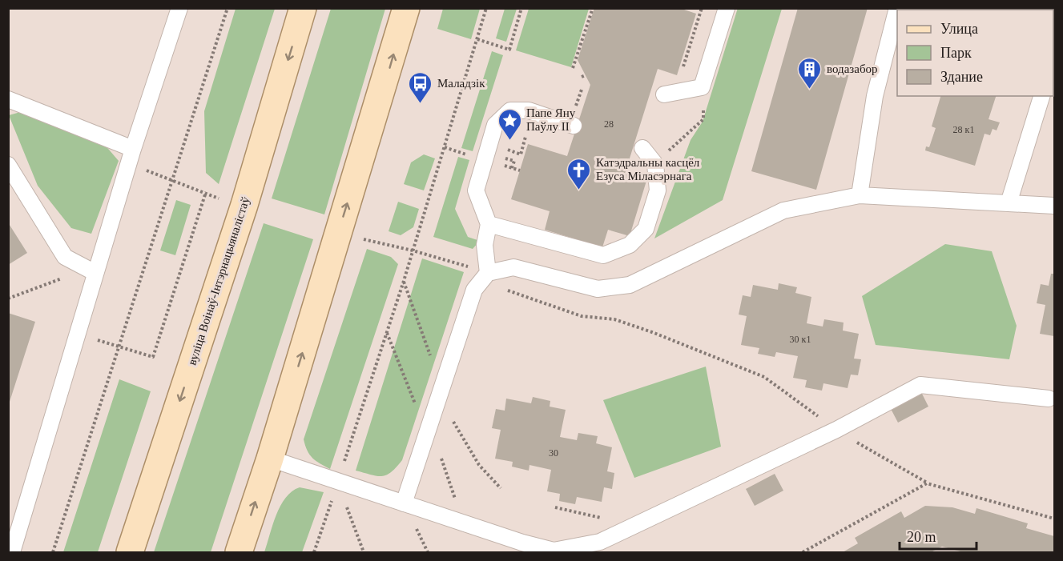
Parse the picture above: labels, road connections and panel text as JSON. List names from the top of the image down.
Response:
{
  "streets": {
    "main road": ["вуліца Воінаў-Інтэрнацыяналістаў"]
  },
  "places": {
    "building": ["водазабор"],
    "bus stop": ["Маладзік"],
    "place": ["Папе Яну Паўлу II"],
    "church": ["Катэдральны касцёл Езуса Міласэрнага"]
  },
  "house_numbers": [
    "28",
    "28 к1",
    "30 к1",
    "30"
  ],
  "legend": ["Улица", "Парк", "Здание"],
  "scale_bar": "20 m"
}
